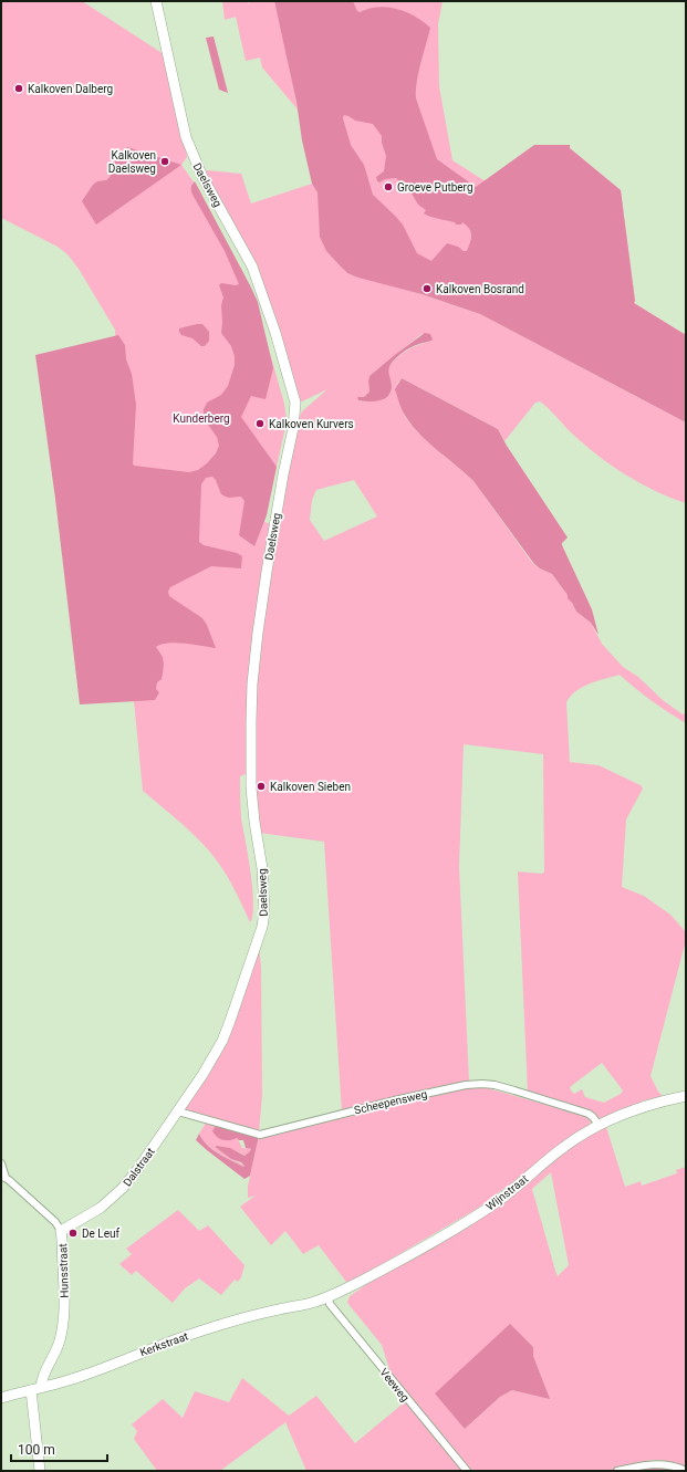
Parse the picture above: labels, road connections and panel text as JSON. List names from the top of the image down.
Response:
{
  "streets": {
    "street": [
      "Daelsweg",
      "Scheepensweg",
      "Dalstraat",
      "Wijnstraat",
      "Hunsstraat",
      "Kerkstraat",
      "Veeweg"
    ]
  },
  "crossings": [
    ["Daelsweg", "Dalstraat"],
    ["Scheepensweg", "Dalstraat"],
    ["Scheepensweg", "Wijnstraat"],
    ["Dalstraat", "Hunsstraat"],
    ["Wijnstraat", "Kerkstraat"],
    ["Wijnstraat", "Veeweg"],
    ["Hunsstraat", "Kerkstraat"],
    ["Kerkstraat", "Veeweg"]
  ],
  "parks": ["Kunderberg"],
  "places": [
    "Kalkoven Dalberg",
    "Kalkoven Daelsweg",
    "Groeve Putberg",
    "Kalkoven Bosrand",
    "Kalkoven Kurvers",
    "Kalkoven Sieben",
    "De Leuf"
  ],
  "scale_bar": "100 m"
}
